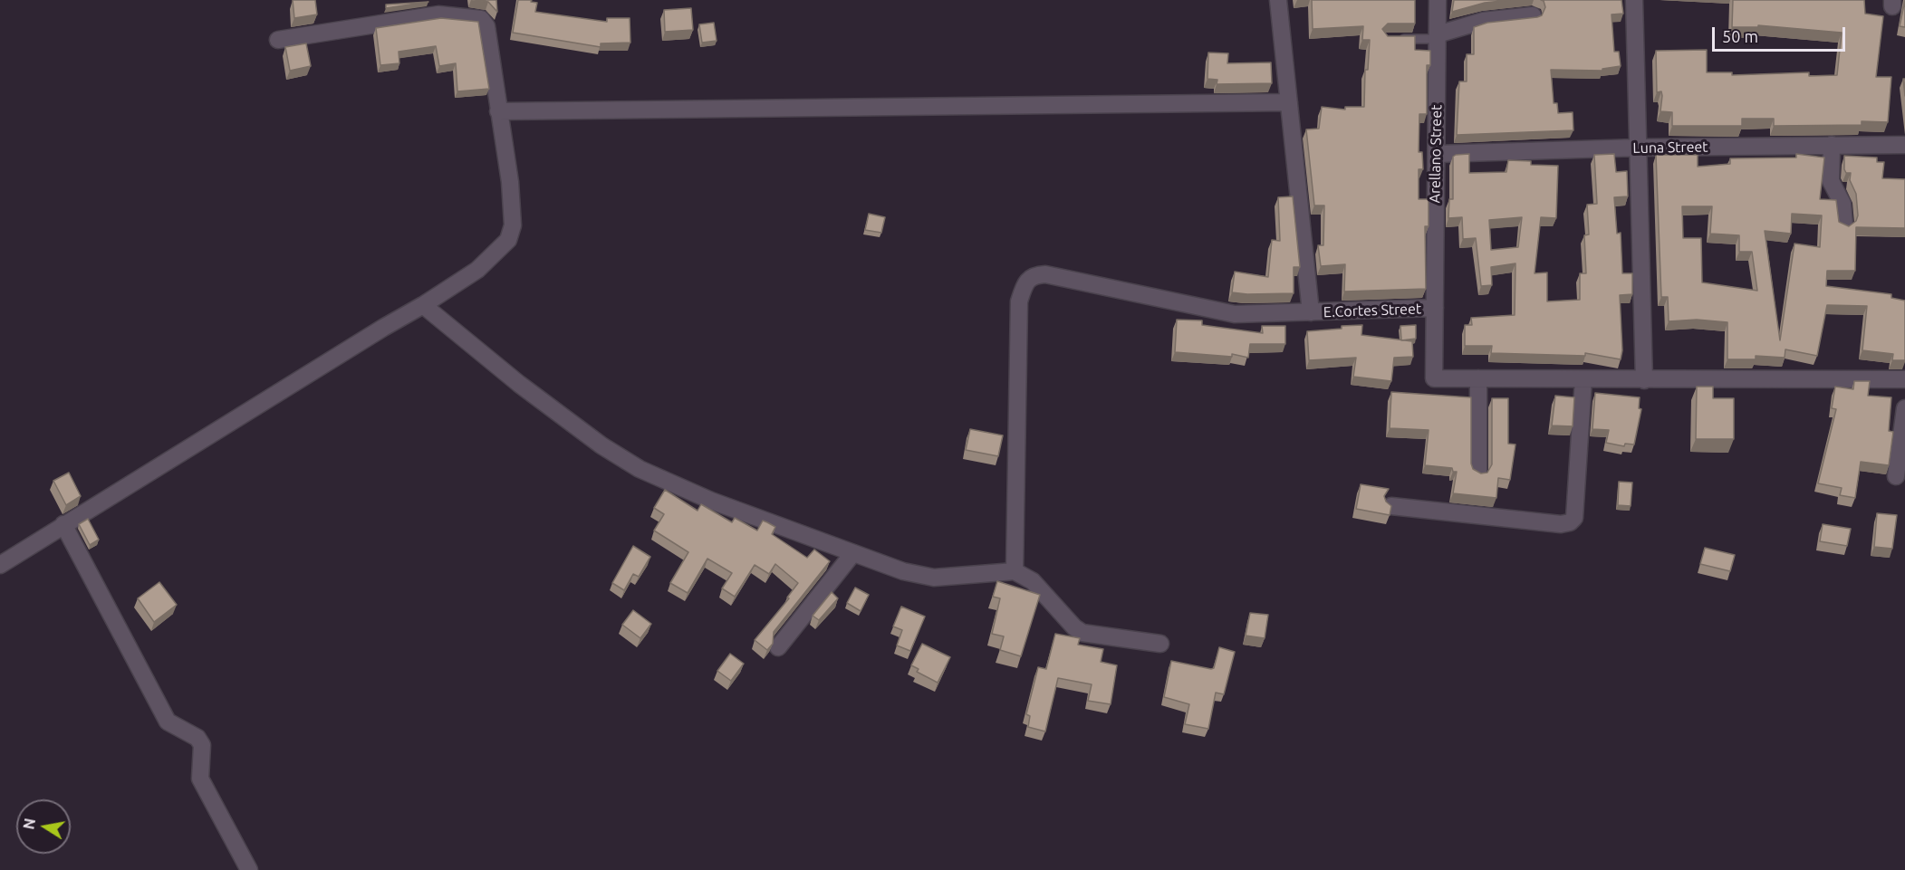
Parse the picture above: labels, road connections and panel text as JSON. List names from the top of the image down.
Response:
{
  "streets": {
    "street": ["Luna Street", "Arellano Street", "E.Cortes Street"]
  },
  "crossings": [
    ["Luna Street", "Arellano Street"],
    ["Arellano Street", "E.Cortes Street"]
  ],
  "scale_bar": "50 m",
  "north": "left"
}
